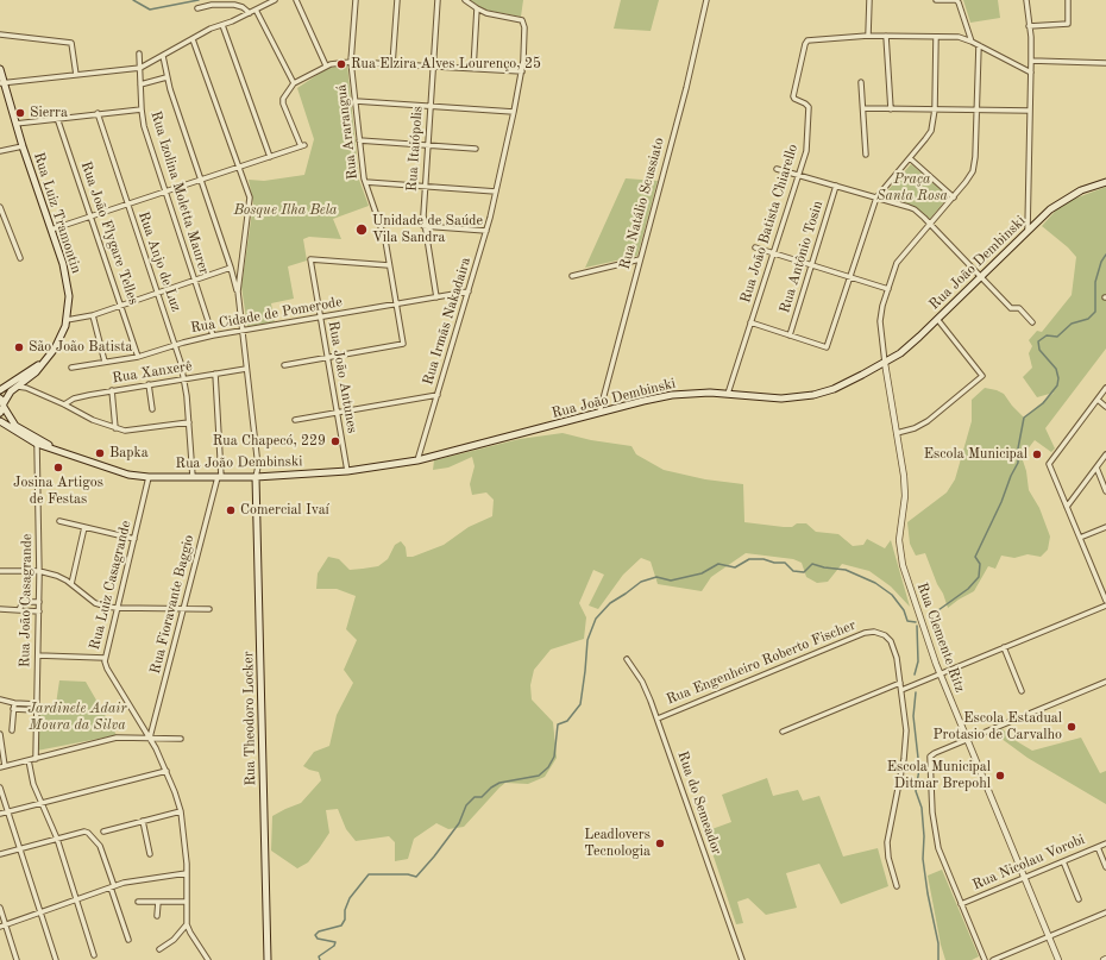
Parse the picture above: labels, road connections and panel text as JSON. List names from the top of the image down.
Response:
{
  "streets": {
    "main road": ["Rua Luiz Tramontin", "Rua João Dembinski", "Rua Theodoro Locker"],
    "street": [
      "Rua Araranguá",
      "Rua Itaiópolis",
      "Rua Izolina Moletta Maurer",
      "Rua Natálio Scussiato",
      "Rua João Batista Chiarello",
      "Rua João Flygare Telles",
      "Rua Antônio Tosin",
      "Rua Anjo de Luz",
      "Rua Cidade de Pomerode",
      "Rua Irmãs Nakadaira",
      "Rua Xanxerê",
      "Rua João Antunes",
      "Rua Luiz Casagrande",
      "Rua João Casagrande",
      "Rua Fioravante Baggio",
      "Rua Clemente Ritz",
      "Rua Engenheiro Roberto Fischer",
      "Rua do Semeador",
      "Rua Nicolau Vorobi"
    ]
  },
  "crossings": [
    ["Rua Araranguá", "Rua Cidade de Pomerode"],
    ["Rua Araranguá", "Rua João Antunes"],
    ["Rua Itaiópolis", "Rua Cidade de Pomerode"],
    ["Rua Izolina Moletta Maurer", "Rua Cidade de Pomerode"],
    ["Rua Natálio Scussiato", "Rua João Dembinski"],
    ["Rua Luiz Tramontin", "Rua João Dembinski"],
    ["Rua João Batista Chiarello", "Rua João Dembinski"],
    ["Rua João Flygare Telles", "Rua Cidade de Pomerode"],
    ["Rua Anjo de Luz", "Rua João Dembinski"],
    ["Rua Anjo de Luz", "Rua Cidade de Pomerode"],
    ["Rua Anjo de Luz", "Rua Xanxerê"],
    ["Rua João Dembinski", "Rua Irmãs Nakadaira"],
    ["Rua João Dembinski", "Rua João Antunes"],
    ["Rua João Dembinski", "Rua Luiz Casagrande"],
    ["Rua João Dembinski", "Rua João Casagrande"],
    ["Rua João Dembinski", "Rua Fioravante Baggio"],
    ["Rua João Dembinski", "Rua Clemente Ritz"],
    ["Rua João Dembinski", "Rua Theodoro Locker"],
    ["Rua Cidade de Pomerode", "Rua Irmãs Nakadaira"],
    ["Rua Cidade de Pomerode", "Rua João Antunes"],
    ["Rua Xanxerê", "Rua Fioravante Baggio"],
    ["Rua Luiz Casagrande", "Rua Fioravante Baggio"],
    ["Rua Clemente Ritz", "Rua Nicolau Vorobi"],
    ["Rua Engenheiro Roberto Fischer", "Rua do Semeador"]
  ],
  "parks": ["Praça Santa Rosa", "Bosque Ilha Bela", "Jardinete Adair Moura da Silva"],
  "places": [
    "Rua Elzira Alves Lourenço, 25",
    "Sierra",
    "Unidade de Saúde Vila Sandra",
    "São João Batista",
    "Rua Chapecó, 229",
    "Bapka",
    "Escola Municipal",
    "Josina Artigos de Festas",
    "Comercial Ivaí",
    "Escola Estadual Protasio de Carvalho",
    "Escola Municipal Ditmar Brepohl",
    "Leadlovers Tecnologia"
  ]
}
